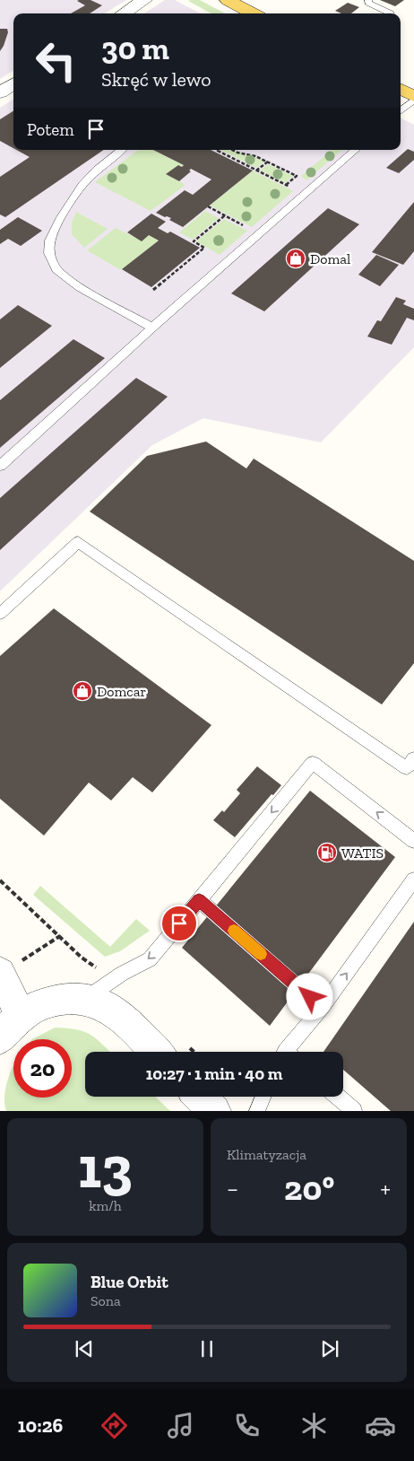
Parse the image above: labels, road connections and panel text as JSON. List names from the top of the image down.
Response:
{
  "places": {
    "shop": ["Domal", "Domcar"],
    "fuel station": ["WATIS"]
  },
  "page": {
    "turn": ["30 m", "Skręć w lewo"],
    "then": "Potem",
    "limit": "20",
    "trip": "10:27 · 1 min · 40 m",
    "tile": [
      ["13", "km/h"],
      "Klimatyzacja"
    ],
    "heat": ["−", "20°", "+"],
    "song": ["Blue Orbit", "Sona"],
    "tabs": "10:26"
  }
}
